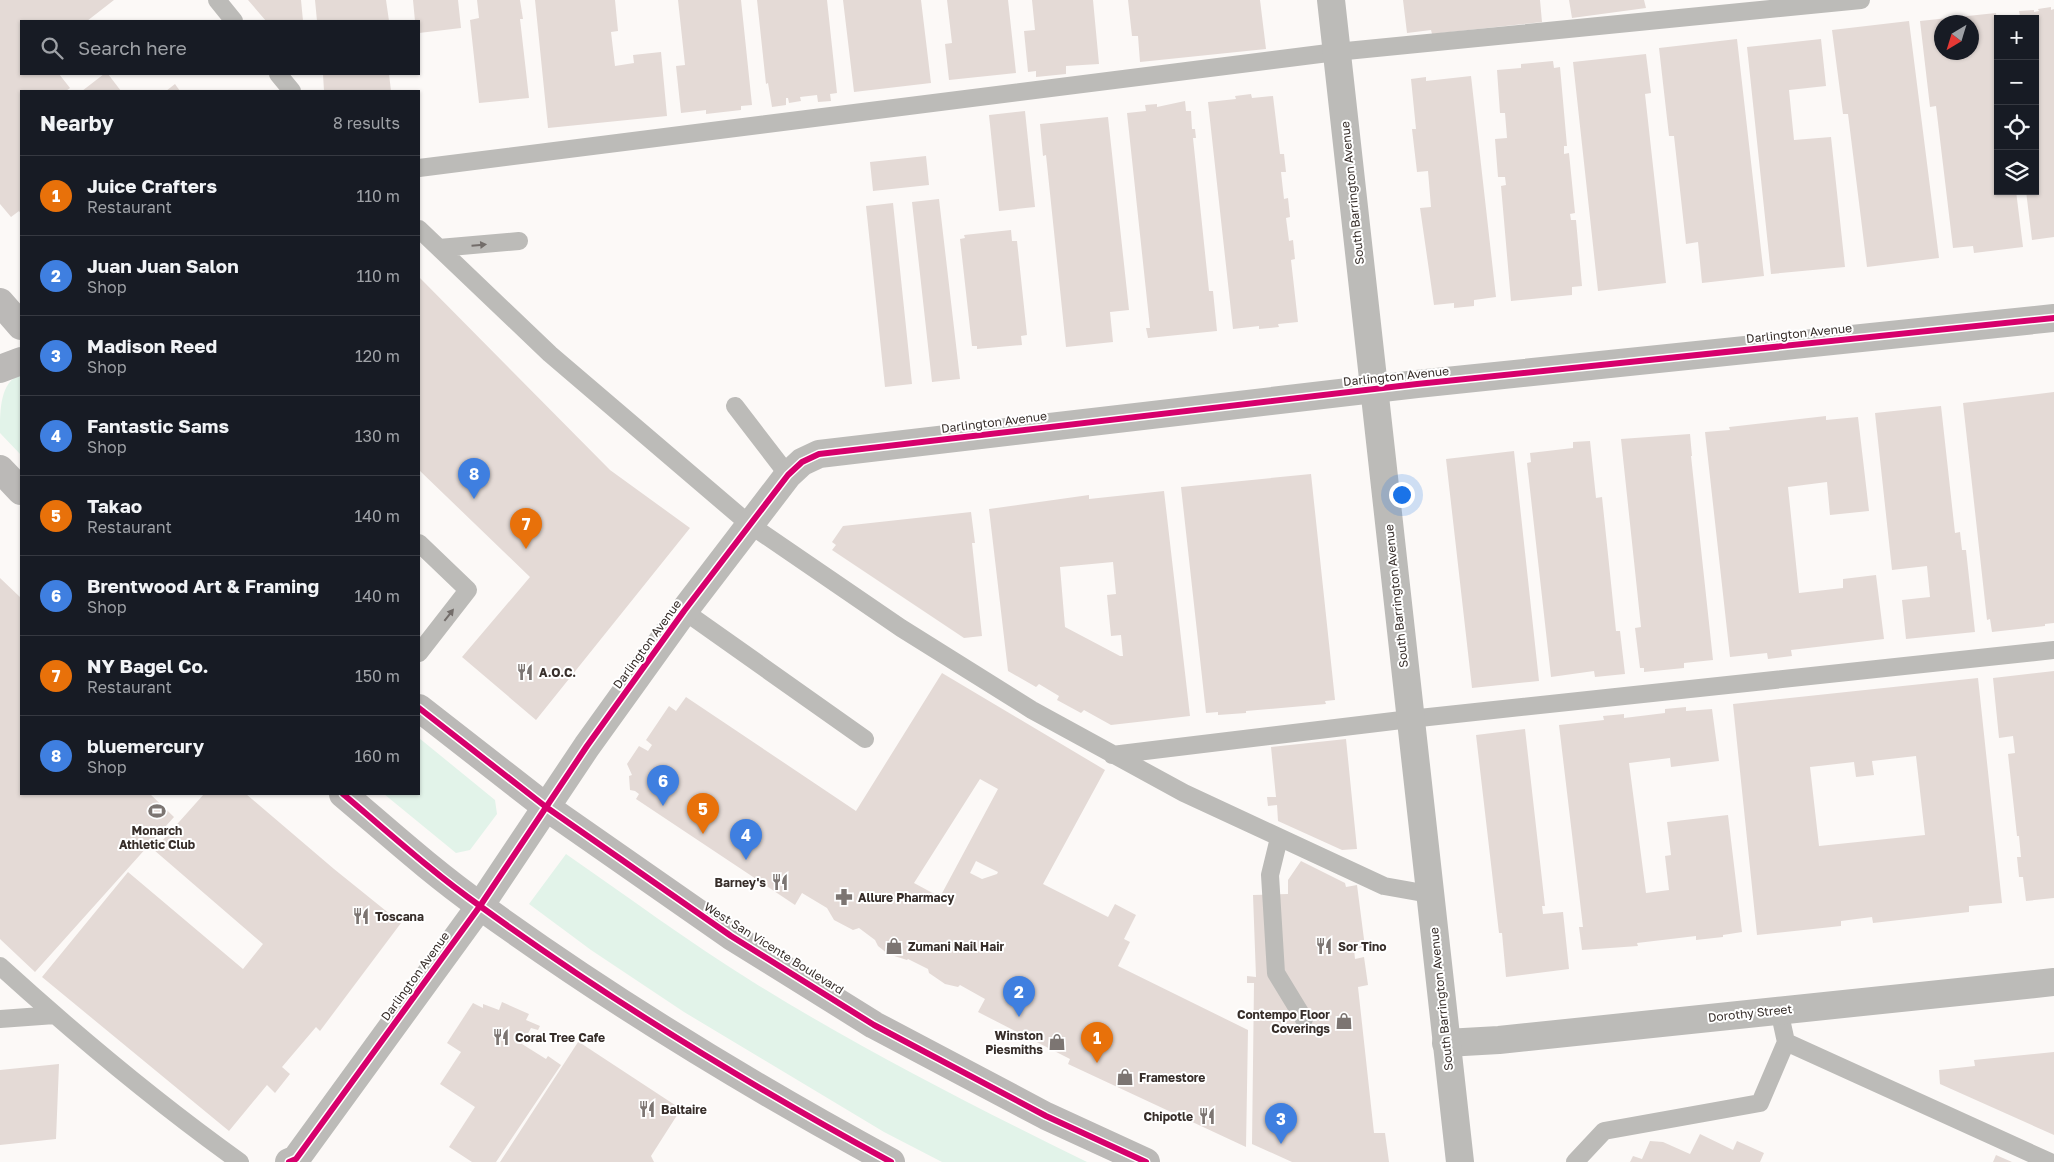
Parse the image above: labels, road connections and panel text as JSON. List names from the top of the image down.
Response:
{
  "streets": {
    "main road": ["West San Vicente Boulevard"],
    "street": ["South Barrington Avenue", "Darlington Avenue", "Dorothy Street"]
  },
  "crossings": [
    ["South Barrington Avenue", "Darlington Avenue"],
    ["South Barrington Avenue", "Dorothy Street"],
    ["Darlington Avenue", "West San Vicente Boulevard"]
  ],
  "places": {
    "restaurant": [
      "A.O.C.",
      "Barney's",
      "Toscana",
      "Sor Tino",
      "Coral Tree Cafe",
      "Baltaire",
      "Chipotle"
    ],
    "sports": ["Monarch Athletic Club"],
    "pharmacy": ["Allure Pharmacy"],
    "shop": [
      "Zumani Nail Hair",
      "Contempo Floor Coverings",
      "Winston Piesmiths",
      "Framestore"
    ]
  },
  "north": "bottom left",
  "page": {
    "map_buttons": ["+", "−"],
    "search": "Search here",
    "heading": ["Nearby", "8 results"],
    "list": [
      {
        "mark": "1",
        "name": "Juice Crafters",
        "note": "Restaurant",
        "value": "110 m"
      },
      {
        "mark": "2",
        "name": "Juan Juan Salon",
        "note": "Shop",
        "value": "110 m"
      },
      {
        "mark": "3",
        "name": "Madison Reed",
        "note": "Shop",
        "value": "120 m"
      },
      {
        "mark": "4",
        "name": "Fantastic Sams",
        "note": "Shop",
        "value": "130 m"
      },
      {
        "mark": "5",
        "name": "Takao",
        "note": "Restaurant",
        "value": "140 m"
      },
      {
        "mark": "6",
        "name": "Brentwood Art & Framing",
        "note": "Shop",
        "value": "140 m"
      },
      {
        "mark": "7",
        "name": "NY Bagel Co.",
        "note": "Restaurant",
        "value": "150 m"
      },
      {
        "mark": "8",
        "name": "bluemercury",
        "note": "Shop",
        "value": "160 m"
      }
    ],
    "pins": [
      "8",
      "7",
      "6",
      "5",
      "4",
      "2",
      "1",
      "3"
    ]
  }
}
